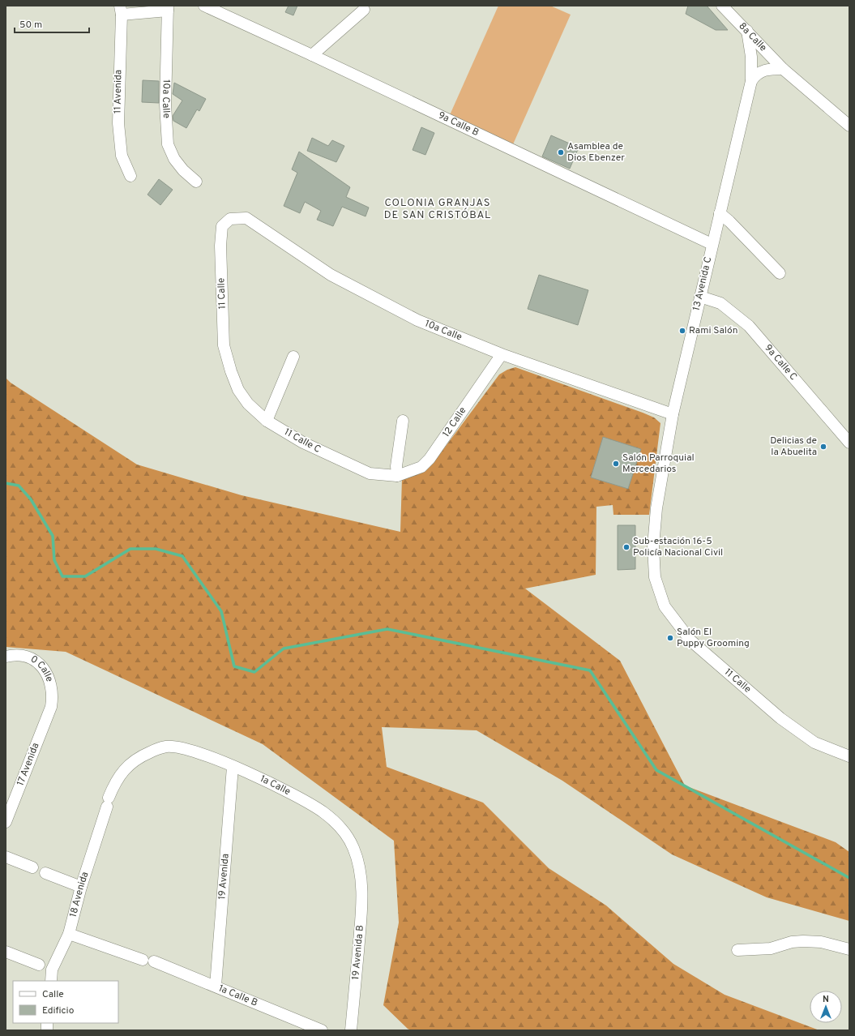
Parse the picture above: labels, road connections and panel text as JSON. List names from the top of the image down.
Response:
{
  "streets": {
    "street": [
      "8a Calle",
      "11 Avenida",
      "10a Calle",
      "9a Calle B",
      "13 Avenida C",
      "11 Calle",
      "9a Calle C",
      "12 Calle",
      "11 Calle C",
      "0 Calle",
      "17 Avenida",
      "1a Calle",
      "19 Avenida",
      "18 Avenida",
      "19 Avenida B",
      "1a Calle B"
    ]
  },
  "crossings": [
    ["8a Calle", "13 Avenida C"],
    ["10a Calle", "13 Avenida C"],
    ["10a Calle", "11 Calle"],
    ["10a Calle", "12 Calle"],
    ["9a Calle B", "13 Avenida C"],
    ["13 Avenida C", "11 Calle"],
    ["13 Avenida C", "9a Calle C"],
    ["11 Calle", "11 Calle C"],
    ["12 Calle", "11 Calle C"],
    ["0 Calle", "17 Avenida"],
    ["1a Calle", "19 Avenida"],
    ["1a Calle", "18 Avenida"],
    ["1a Calle", "19 Avenida B"],
    ["19 Avenida", "1a Calle B"],
    ["18 Avenida", "1a Calle B"]
  ],
  "districts": ["COLONIA GRANJAS DE SAN CRISTÓBAL"],
  "places": [
    "Asamblea de Dios Ebenzer",
    "Rami Salón",
    "Delicias de la Abuelita",
    "Salón Parroquial Mercedarios",
    "Sub-estación 16-5 Policía Nacional Civil",
    "Salón El Puppy Grooming"
  ],
  "legend": ["Calle", "Edificio"],
  "scale_bar": "50 m",
  "north": "top"
}
